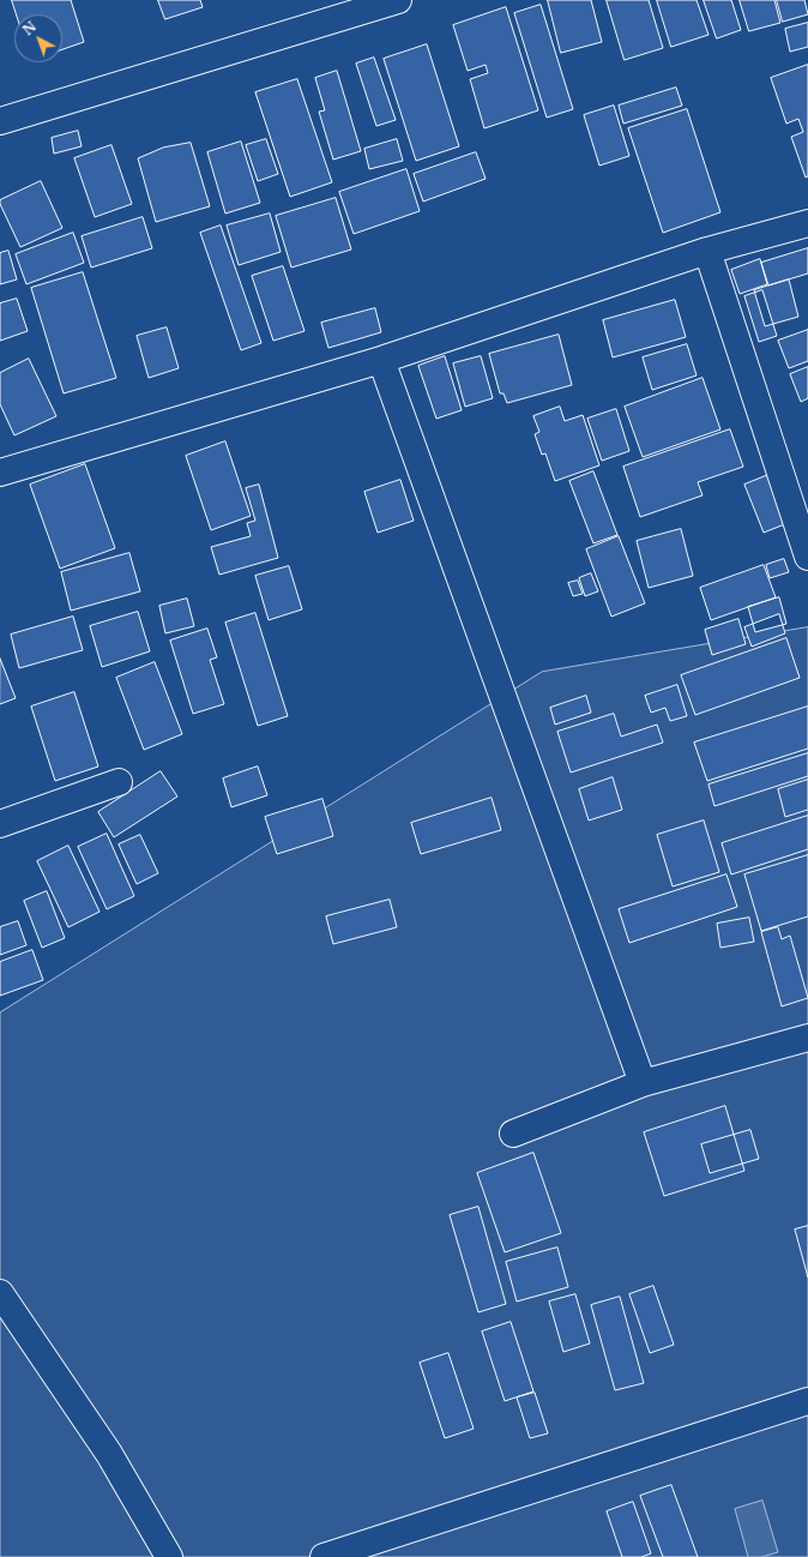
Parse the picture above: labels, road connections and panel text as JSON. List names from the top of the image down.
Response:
{
  "north": "top left"
}
